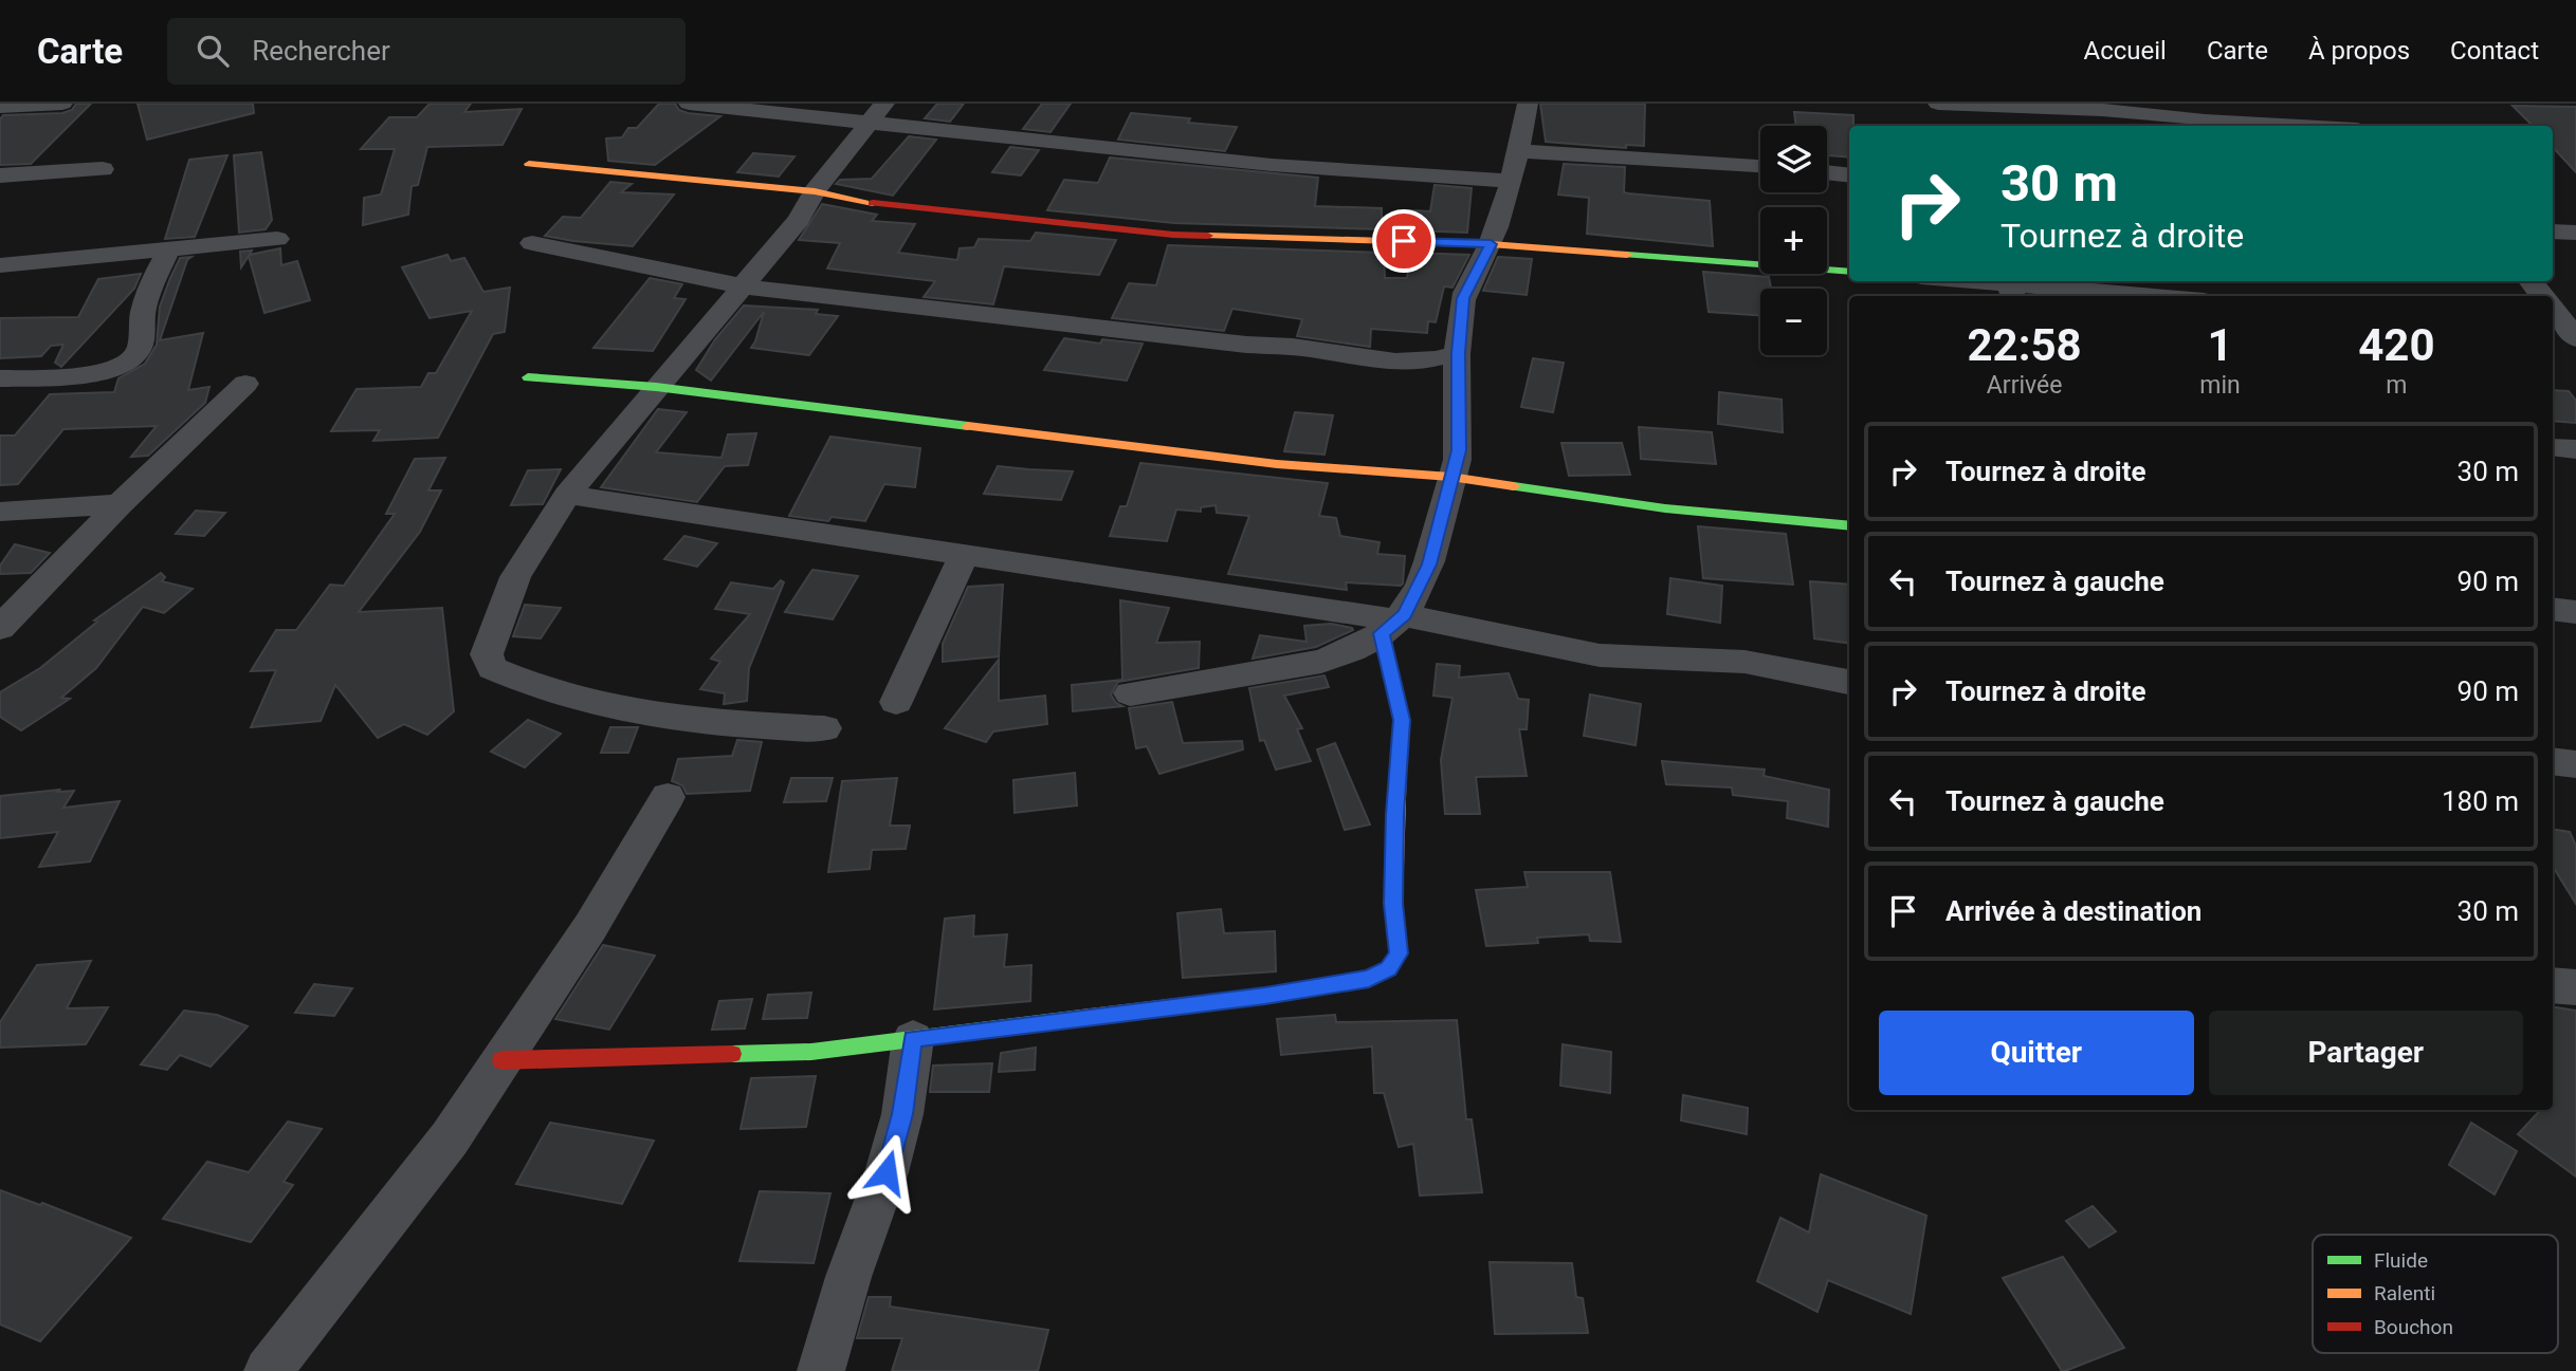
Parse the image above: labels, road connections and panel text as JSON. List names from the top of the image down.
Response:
{
  "legend": ["Fluide", "Ralenti", "Bouchon"],
  "page": {
    "header": "Carte",
    "search": "Rechercher",
    "nav": [
      "Accueil",
      "Carte",
      "À propos",
      "Contact"
    ],
    "map_buttons": ["+", "−"],
    "turn": ["30 m", "Tournez à droite"],
    "eta": [
      "22:58",
      "Arrivée",
      "1",
      "min",
      "420",
      "m"
    ],
    "list": [
      {
        "name": "Tournez à droite",
        "value": "30 m"
      },
      {
        "name": "Tournez à gauche",
        "value": "90 m"
      },
      {
        "name": "Tournez à droite",
        "value": "90 m"
      },
      {
        "name": "Tournez à gauche",
        "value": "180 m"
      },
      {
        "name": "Arrivée à destination",
        "value": "30 m"
      }
    ],
    "buttons": ["Quitter", "Partager"]
  }
}
